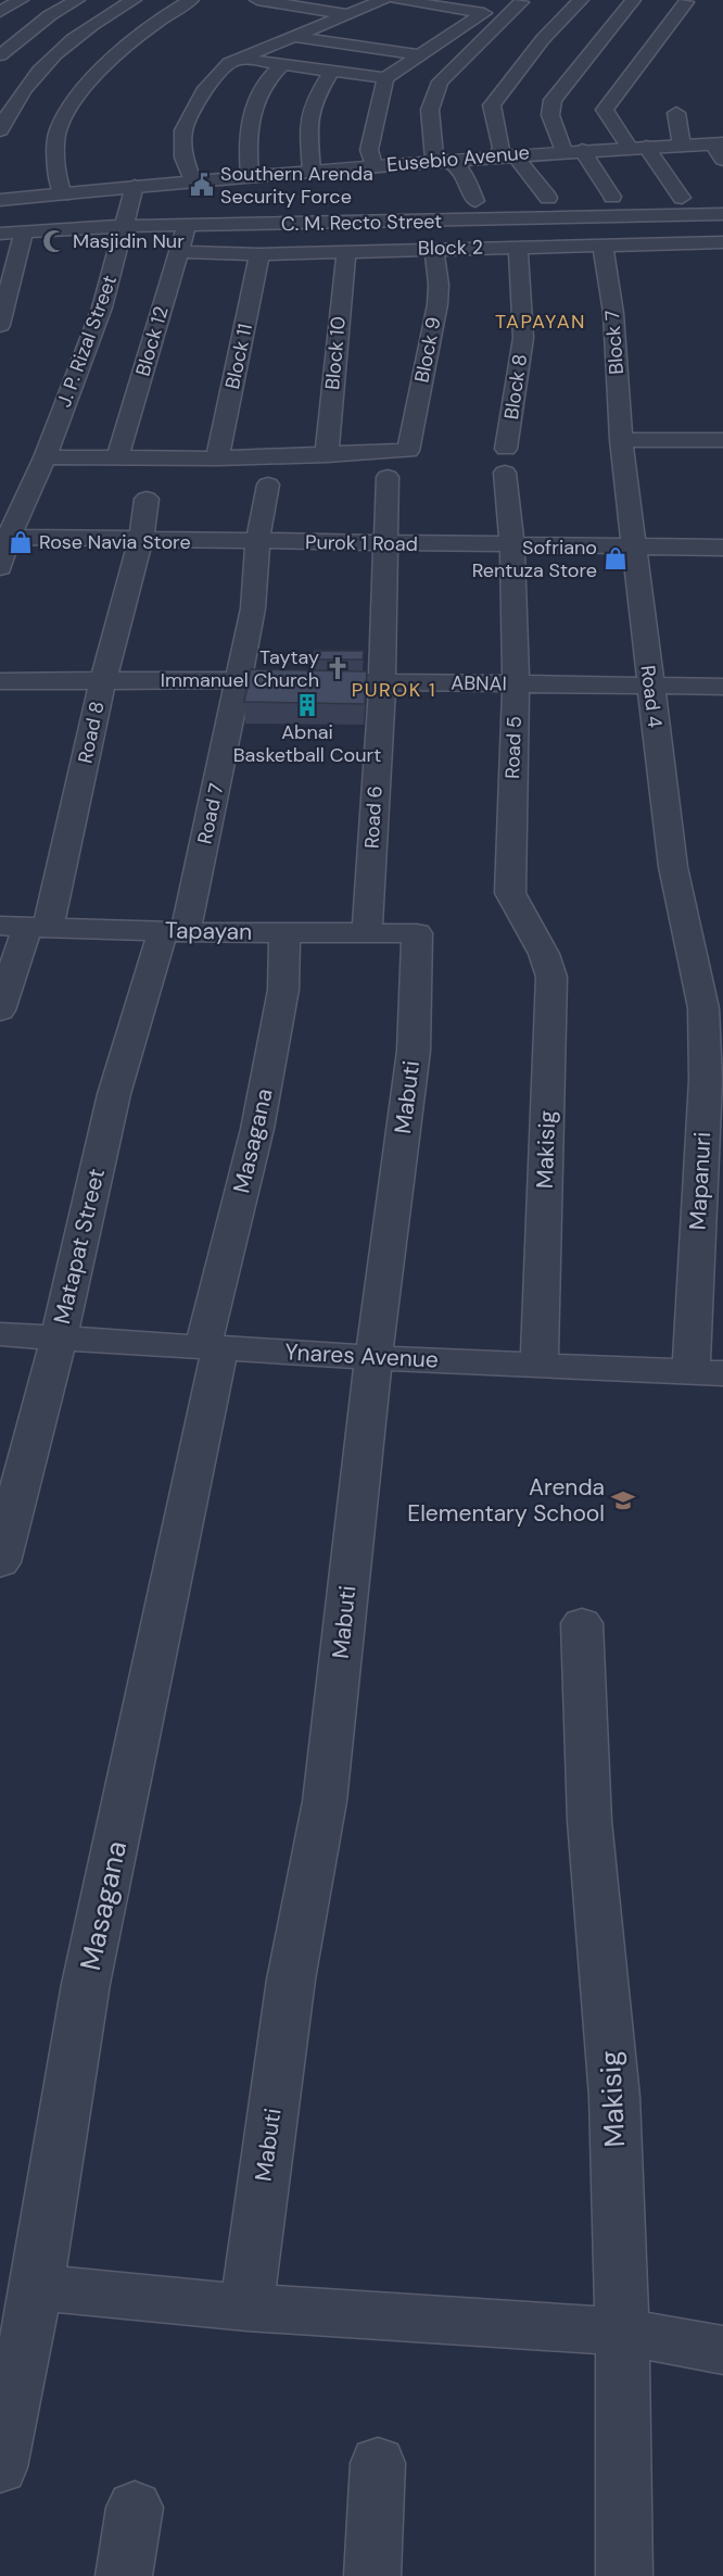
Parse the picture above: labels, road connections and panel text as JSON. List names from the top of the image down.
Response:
{
  "streets": {
    "street": [
      "Eusebio Avenue",
      "C. M. Recto Street",
      "Block 2",
      "J. P. Rizal Street",
      "Block 12",
      "Block 7",
      "Block 9",
      "Block 10",
      "Block 11",
      "Block 8",
      "Purok 1 Road",
      "ABNAI",
      "Road 4",
      "Road 8",
      "Road 5",
      "Road 7",
      "Road 6",
      "Tapayan",
      "Mabuti",
      "Masagana",
      "Makisig",
      "Mapanuri",
      "Matapat Street",
      "Ynares Avenue"
    ]
  },
  "crossings": [
    ["Eusebio Avenue", "J. P. Rizal Street"],
    ["C. M. Recto Street", "J. P. Rizal Street"],
    ["C. M. Recto Street", "Block 12"],
    ["Block 2", "Block 12"],
    ["Block 2", "Block 7"],
    ["Block 2", "Block 9"],
    ["Block 2", "Block 10"],
    ["Block 2", "Block 11"],
    ["Block 2", "Block 8"],
    ["J. P. Rizal Street", "Purok 1 Road"],
    ["Block 7", "Road 4"],
    ["Block 9", "Block 10"],
    ["Block 8", "Road 5"],
    ["Purok 1 Road", "Road 4"],
    ["Purok 1 Road", "Road 8"],
    ["Purok 1 Road", "Road 5"],
    ["Purok 1 Road", "Road 7"],
    ["Purok 1 Road", "Road 6"],
    ["ABNAI", "Road 4"],
    ["ABNAI", "Road 8"],
    ["ABNAI", "Road 5"],
    ["ABNAI", "Road 7"],
    ["ABNAI", "Road 6"],
    ["Road 4", "Mapanuri"],
    ["Road 8", "Tapayan"],
    ["Road 5", "Makisig"],
    ["Road 7", "Tapayan"],
    ["Road 7", "Matapat Street"],
    ["Road 6", "Tapayan"],
    ["Tapayan", "Mabuti"],
    ["Tapayan", "Masagana"],
    ["Tapayan", "Matapat Street"],
    ["Mabuti", "Ynares Avenue"],
    ["Masagana", "Ynares Avenue"],
    ["Makisig", "Ynares Avenue"],
    ["Mapanuri", "Ynares Avenue"],
    ["Matapat Street", "Ynares Avenue"]
  ],
  "districts": ["TAPAYAN", "PUROK 1"],
  "places": {
    "public building": ["Southern Arenda Security Force"],
    "mosque": ["Masjidin Nur"],
    "shop": ["Rose Navia Store", "Sofriano Rentuza Store"],
    "church": ["Taytay Immanuel Church"],
    "building": ["Abnai Basketball Court"],
    "school or university": ["Arenda Elementary School"]
  }
}
